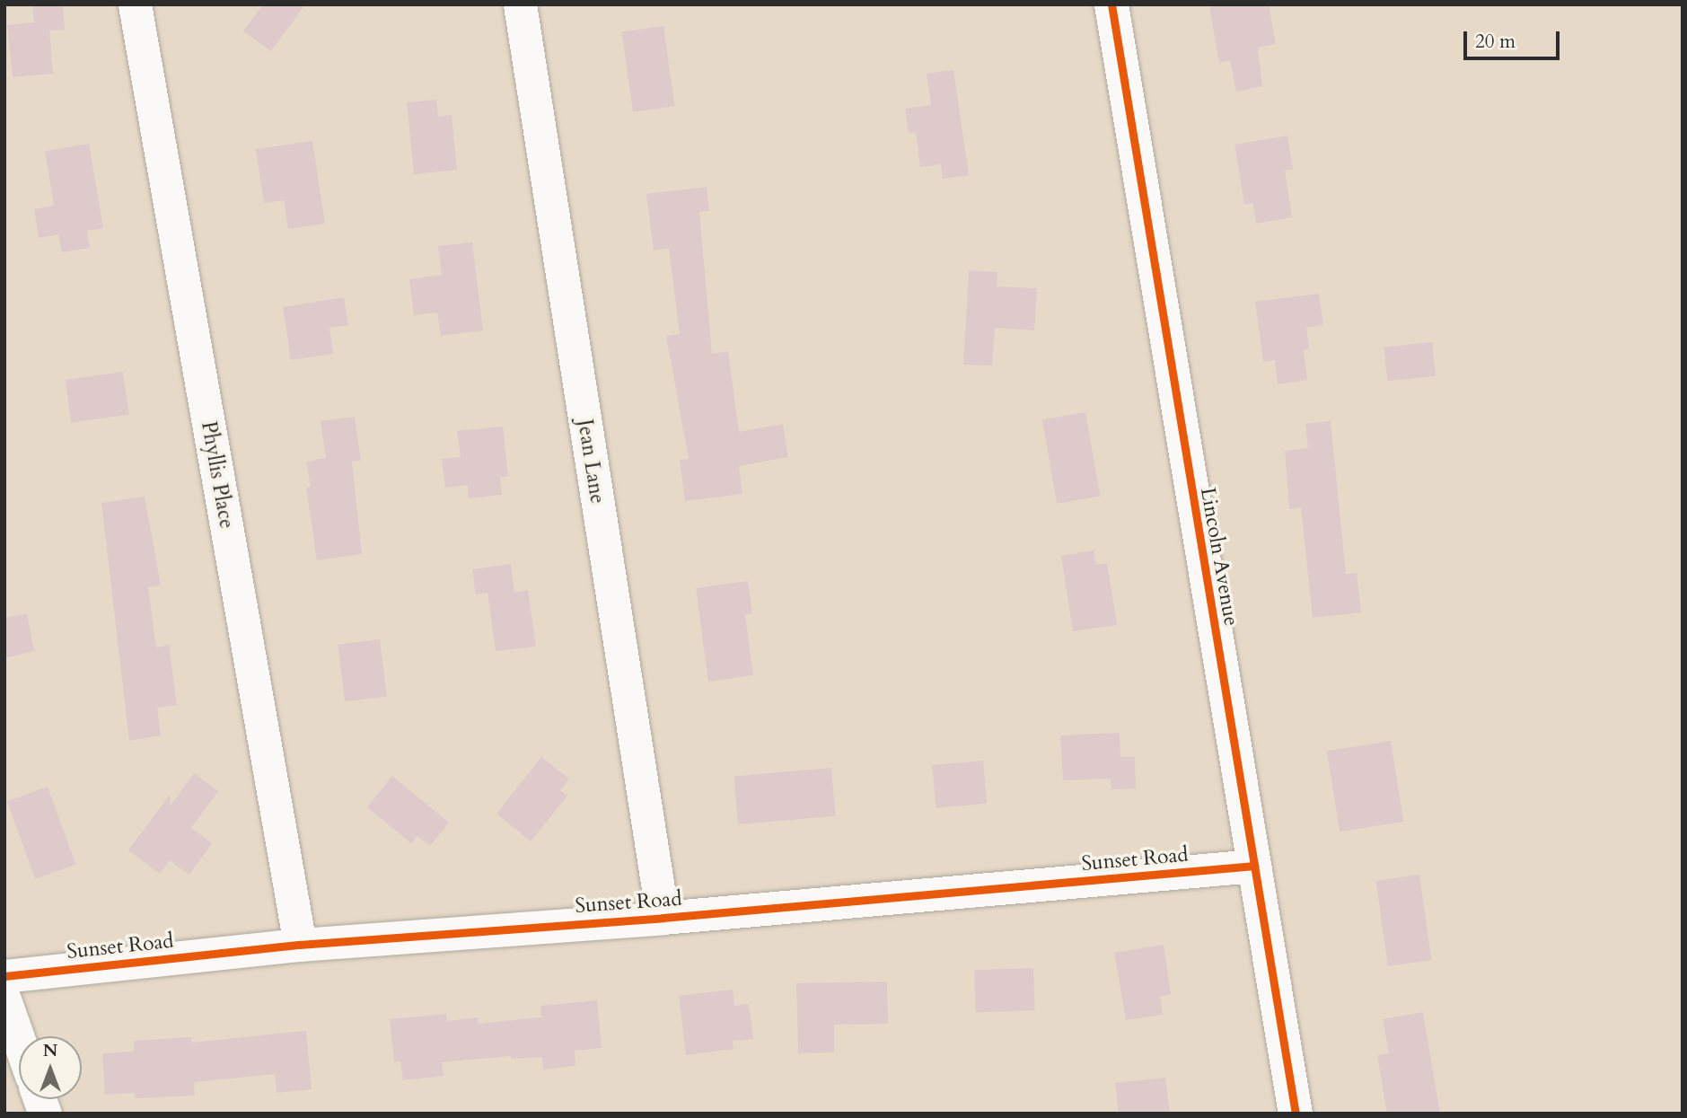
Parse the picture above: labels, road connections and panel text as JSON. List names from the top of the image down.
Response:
{
  "streets": {
    "street": [
      "Jean Lane",
      "Phyllis Place",
      "Lincoln Avenue",
      "Sunset Road"
    ]
  },
  "crossings": [
    ["Jean Lane", "Sunset Road"],
    ["Phyllis Place", "Sunset Road"],
    ["Lincoln Avenue", "Sunset Road"]
  ],
  "scale_bar": "20 m",
  "north": "top"
}
